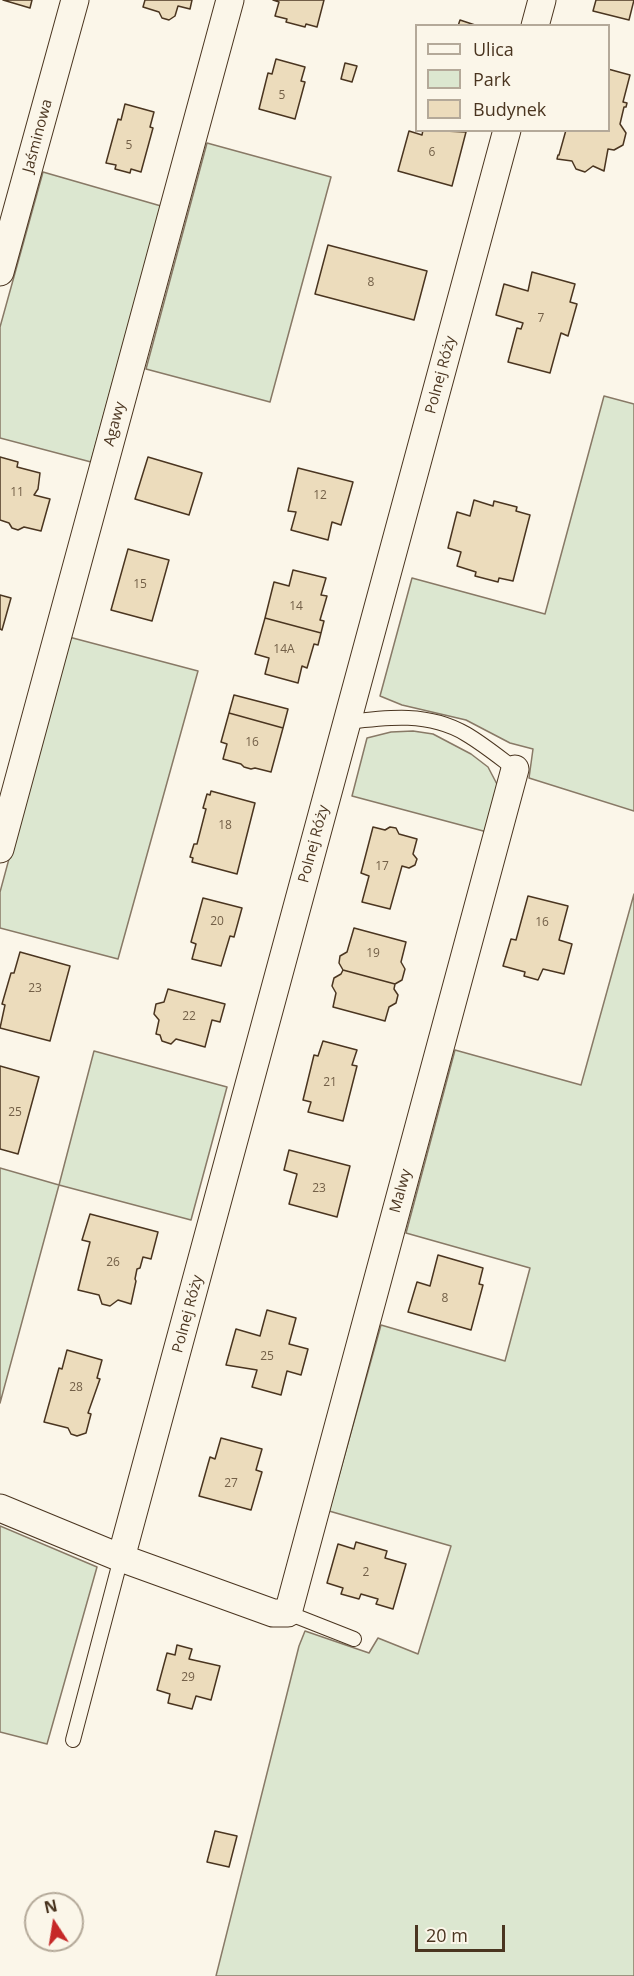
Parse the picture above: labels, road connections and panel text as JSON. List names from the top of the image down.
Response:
{
  "streets": {
    "street": [
      "Jaśminowa",
      "Polnej Róży",
      "Agawy",
      "Malwy"
    ]
  },
  "house_numbers": [
    "5",
    "5",
    "6",
    "8",
    "7",
    "11",
    "12",
    "15",
    "14",
    "14A",
    "16",
    "18",
    "17",
    "20",
    "16",
    "19",
    "23",
    "22",
    "21",
    "25",
    "23",
    "26",
    "8",
    "25",
    "28",
    "27",
    "2",
    "29"
  ],
  "legend": ["Ulica", "Park", "Budynek"],
  "scale_bar": "20 m",
  "north": "top"
}
